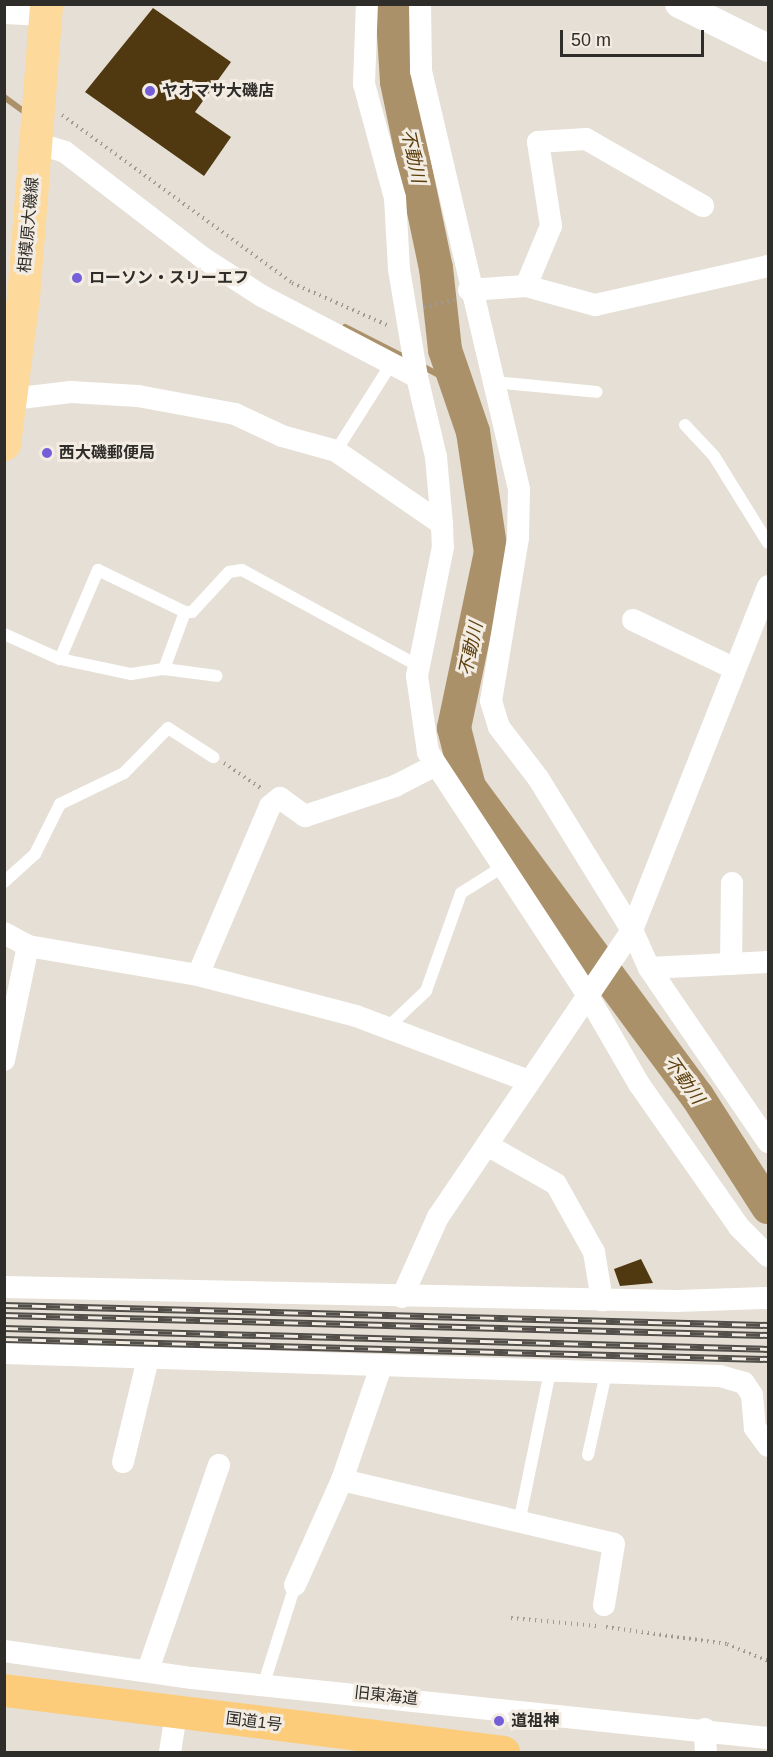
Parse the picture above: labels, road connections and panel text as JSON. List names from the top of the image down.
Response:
{
  "streets": {
    "highway": ["国道1号"],
    "main road": ["相模原大磯線"],
    "street": ["旧東海道"]
  },
  "water": ["不動川"],
  "places": [
    "ヤオマサ大磯店",
    "ローソン・スリーエフ",
    "西大磯郵便局",
    "道祖神"
  ],
  "scale_bar": "50 m"
}
